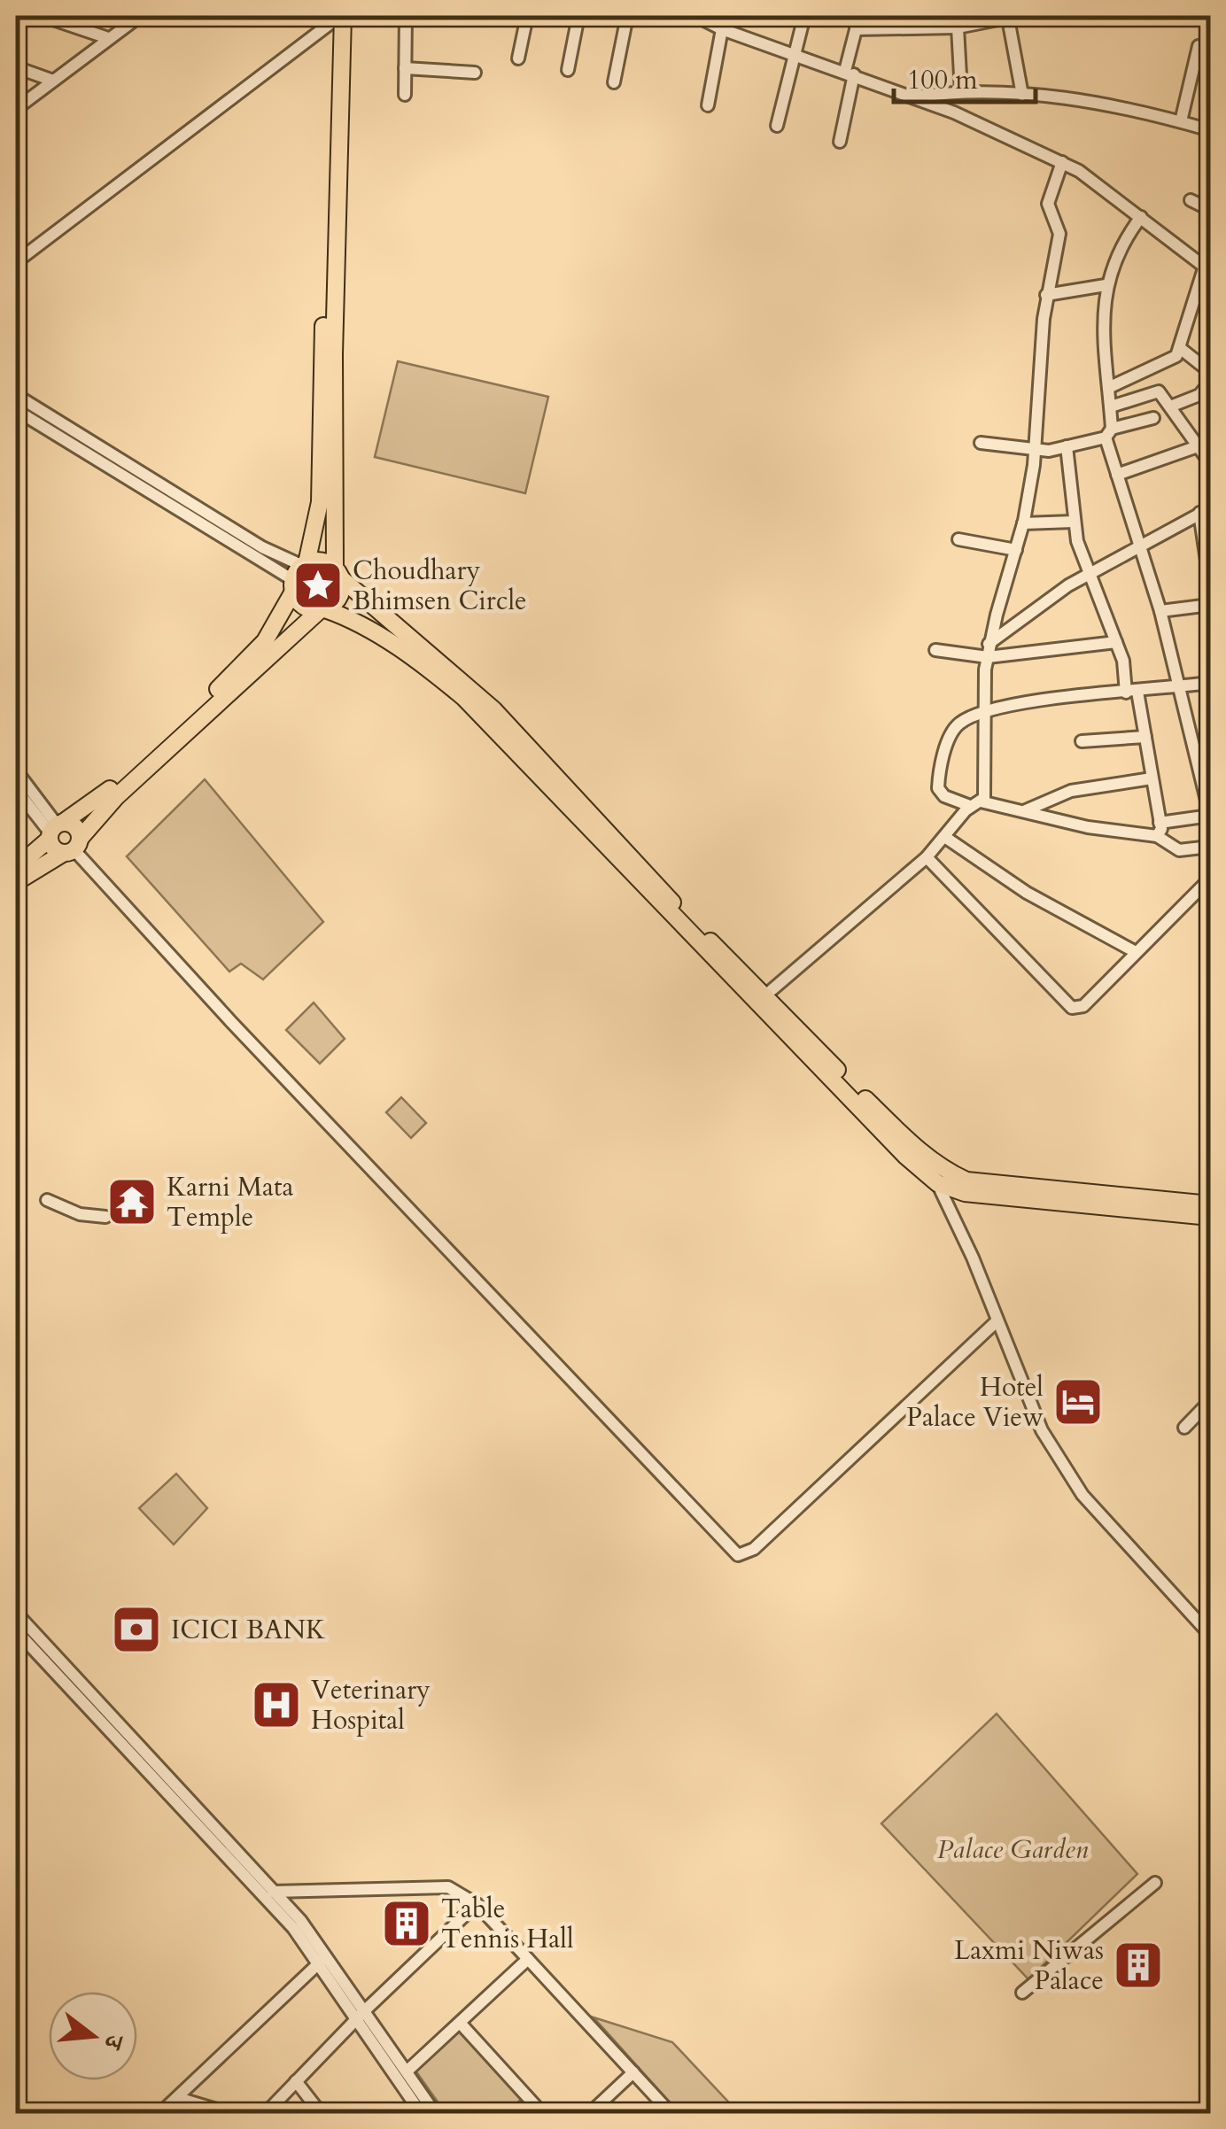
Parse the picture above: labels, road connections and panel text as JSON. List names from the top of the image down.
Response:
{
  "parks": ["Palace Garden"],
  "places": {
    "place": ["Choudhary Bhimsen Circle"],
    "temple": ["Karni Mata Temple"],
    "hotel": ["Hotel Palace View"],
    "bank": ["ICICI BANK"],
    "hospital": ["Veterinary Hospital"],
    "building": ["Table Tennis Hall", "Laxmi Niwas Palace"]
  },
  "scale_bar": "100 m",
  "north": "right"
}
